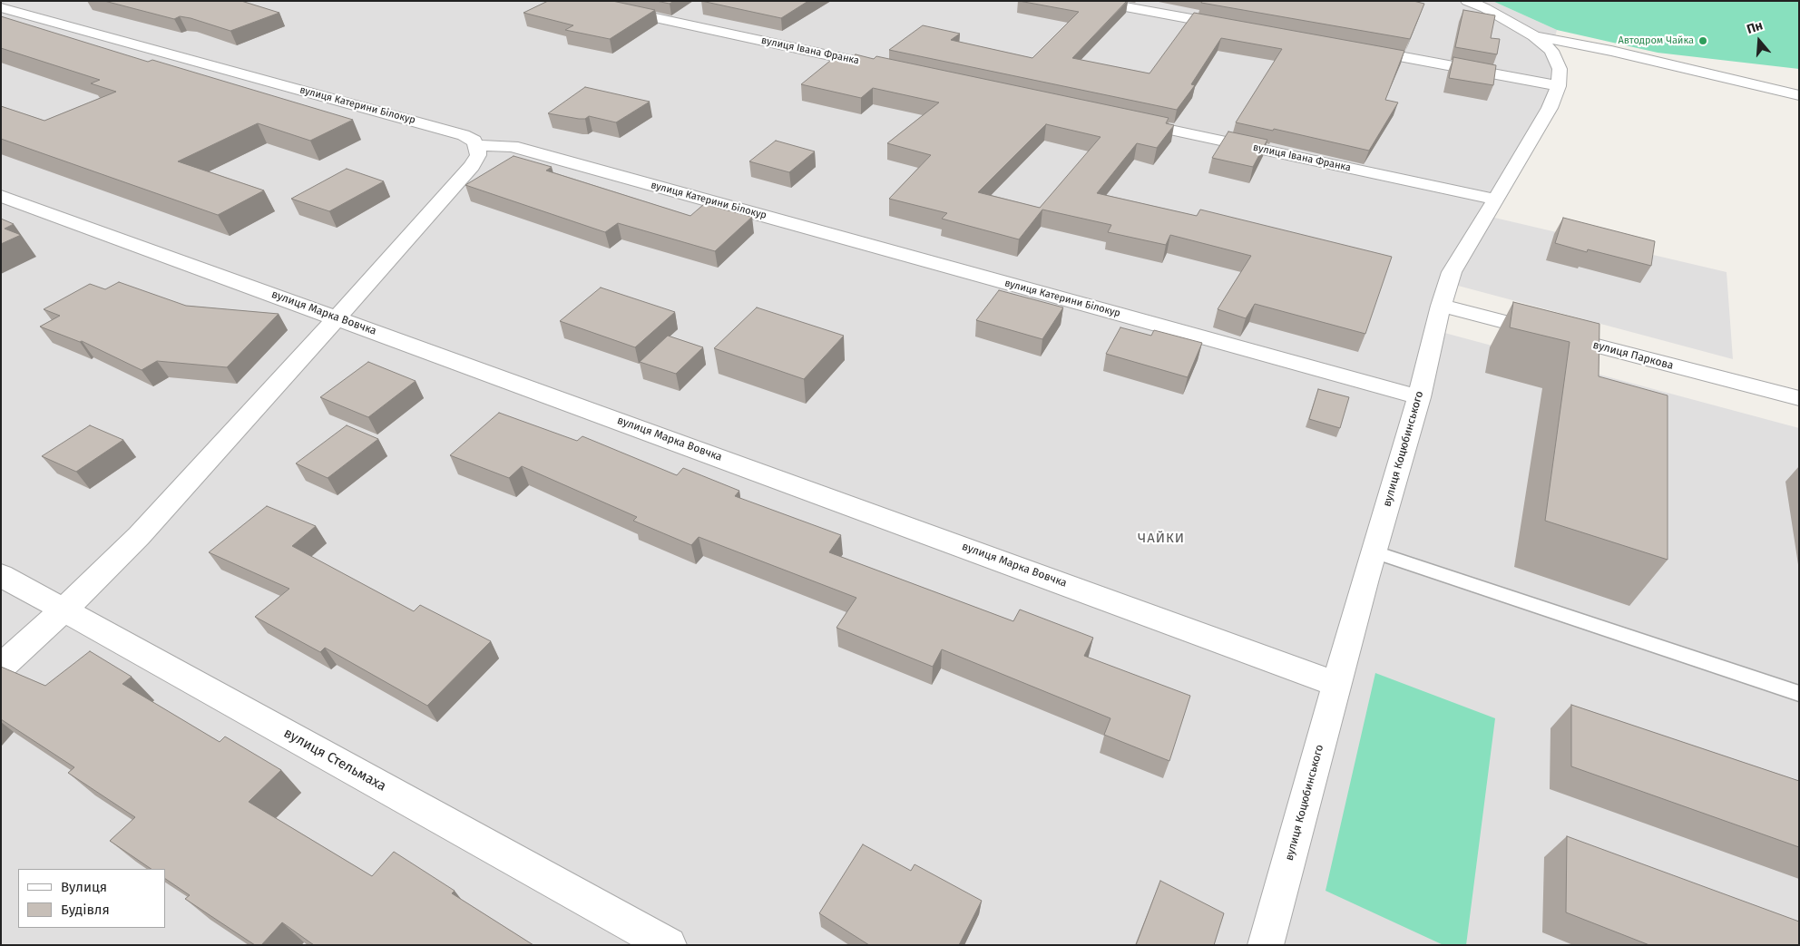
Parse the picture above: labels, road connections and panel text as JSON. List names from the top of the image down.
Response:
{
  "streets": {
    "street": [
      "вулиця Івана Франка",
      "вулиця Катерини Білокур",
      "вулиця Марка Вовчка",
      "вулиця Паркова",
      "вулиця Коцюбинського",
      "вулиця Стельмаха"
    ]
  },
  "crossings": [
    ["вулиця Івана Франка", "вулиця Коцюбинського"],
    ["вулиця Катерини Білокур", "вулиця Коцюбинського"],
    ["вулиця Марка Вовчка", "вулиця Коцюбинського"],
    ["вулиця Паркова", "вулиця Коцюбинського"]
  ],
  "districts": ["ЧАЙКИ"],
  "places": ["Автодром Чайка"],
  "legend": ["Вулиця", "Будівля"],
  "north": "top"
}
